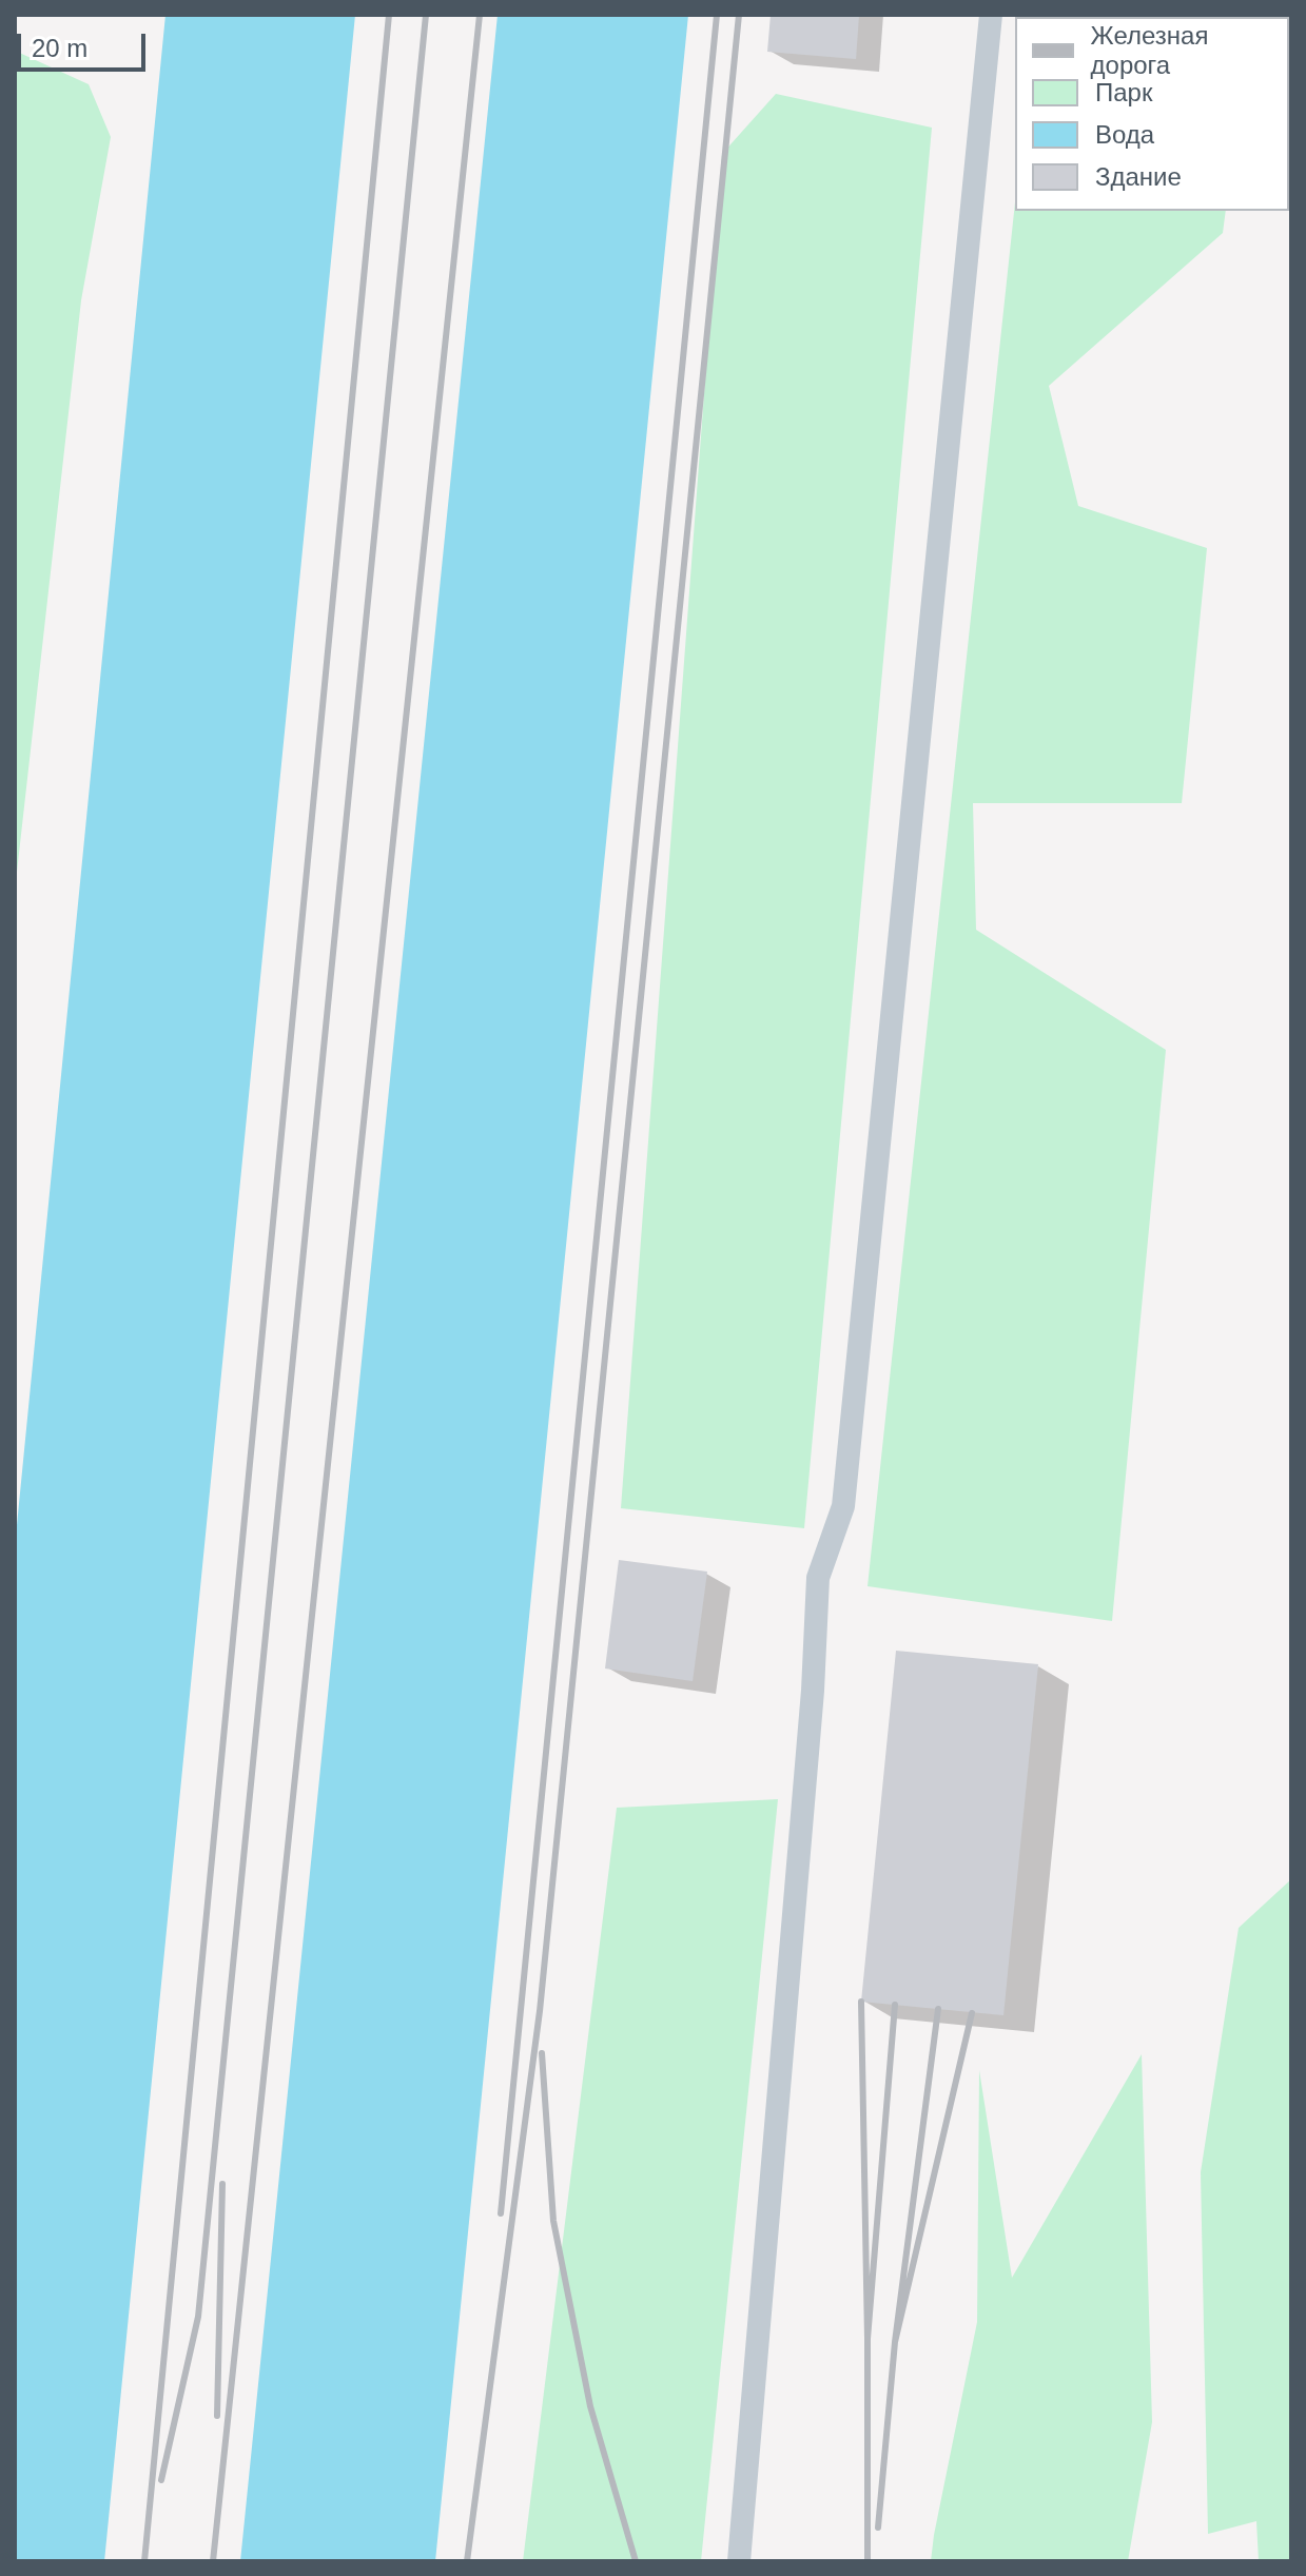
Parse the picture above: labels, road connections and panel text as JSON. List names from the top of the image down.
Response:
{
  "legend": [
    "Железная дорога",
    "Парк",
    "Вода",
    "Здание"
  ],
  "scale_bar": "20 m"
}
